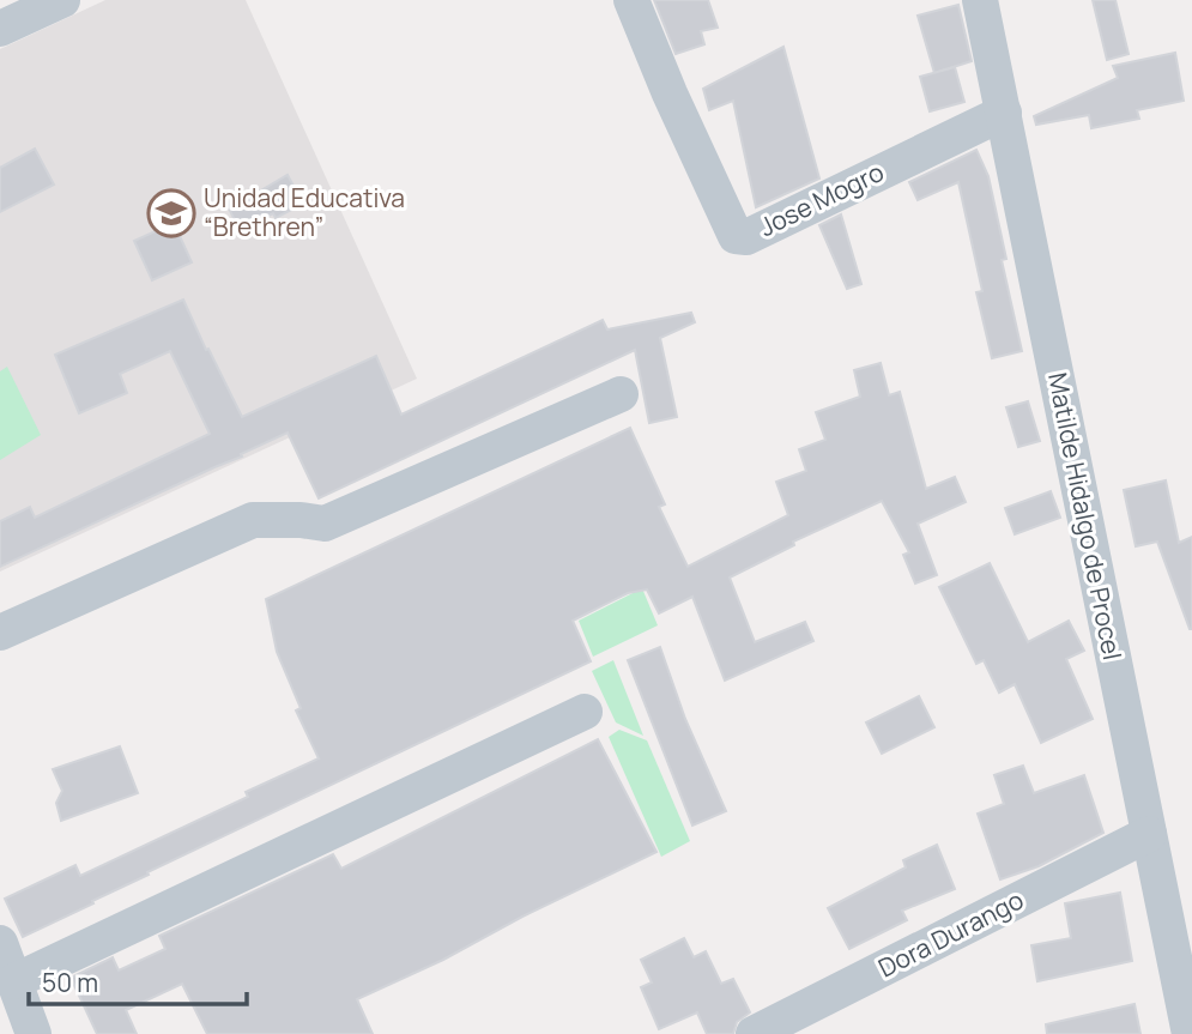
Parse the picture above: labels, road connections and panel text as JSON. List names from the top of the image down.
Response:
{
  "streets": {
    "street": ["Jose Mogro", "Matilde Hidalgo de Procel", "Dora Durango"]
  },
  "crossings": [
    ["Jose Mogro", "Matilde Hidalgo de Procel"],
    ["Matilde Hidalgo de Procel", "Dora Durango"]
  ],
  "places": {
    "school or university": ["Unidad Educativa “Brethren”"]
  },
  "scale_bar": "50 m"
}
